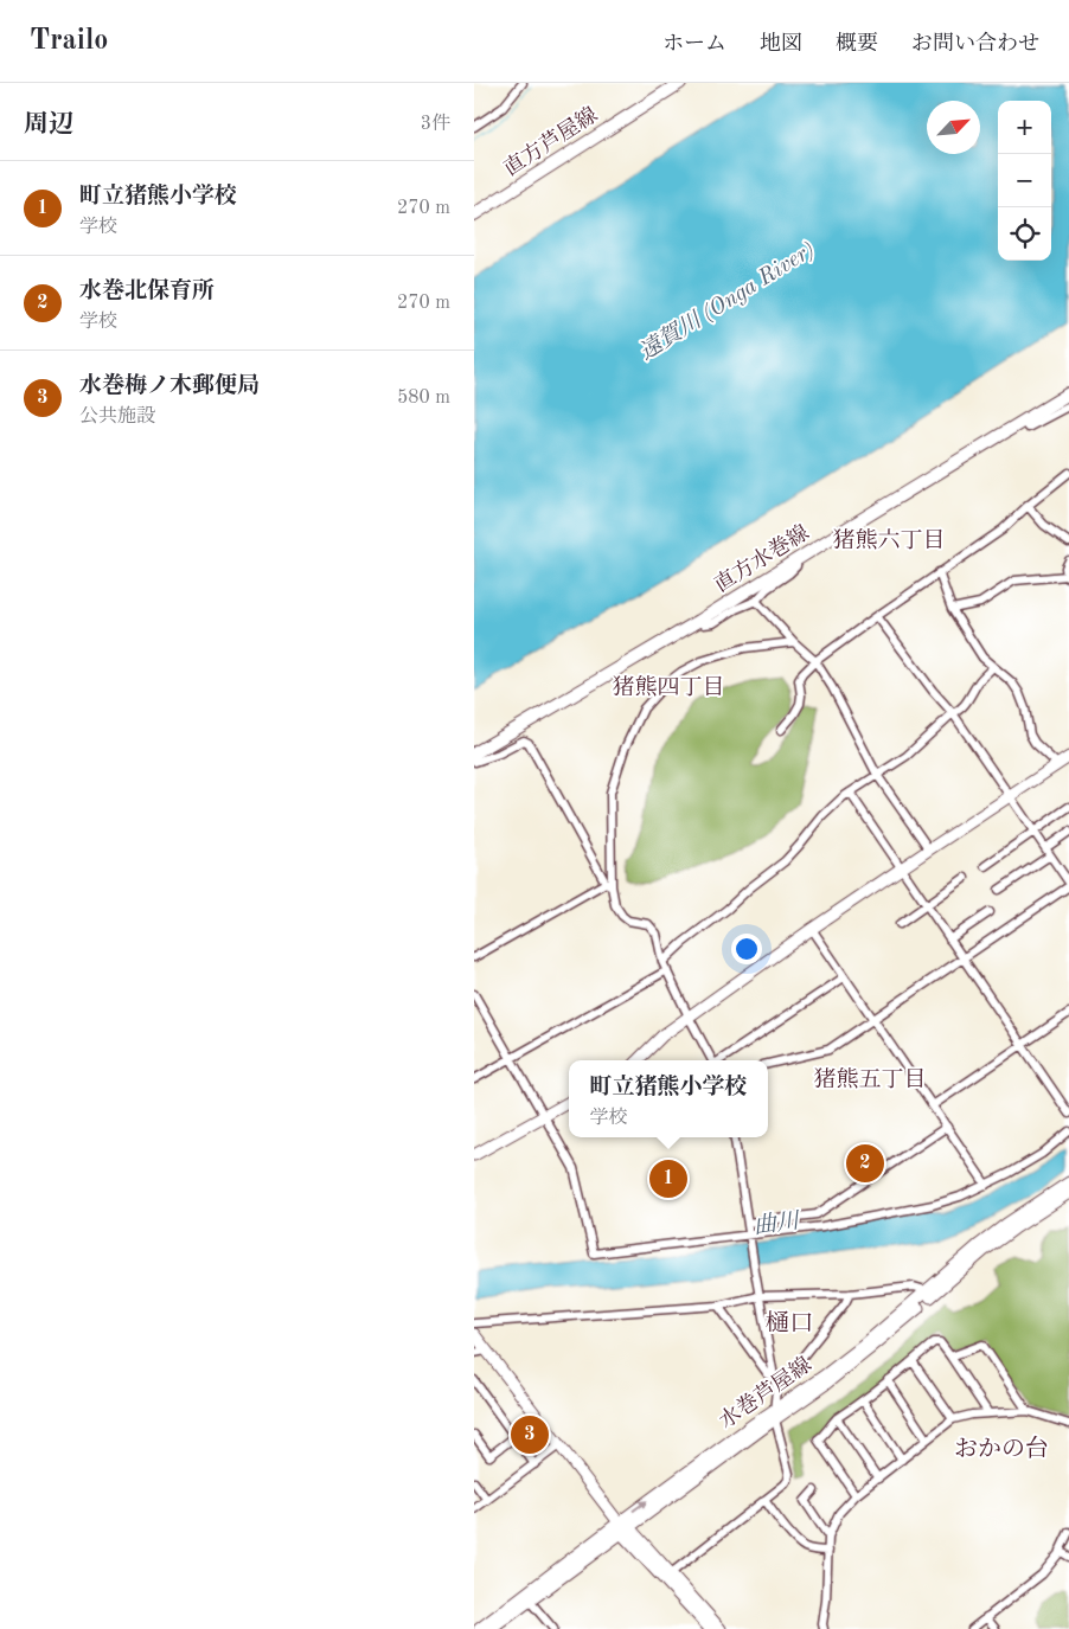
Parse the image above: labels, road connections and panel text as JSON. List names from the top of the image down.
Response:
{
  "streets": {
    "main road": ["直方芦屋線", "直方水巻線"],
    "street": ["水巻芦屋線"]
  },
  "districts": [
    "猪熊六丁目",
    "猪熊四丁目",
    "猪熊五丁目",
    "樋口",
    "おかの台"
  ],
  "water": ["遠賀川 (Onga River)", "曲川"],
  "north": "top right",
  "page": {
    "header": "Trailo",
    "nav": [
      "ホーム",
      "地図",
      "概要",
      "お問い合わせ"
    ],
    "heading": ["周辺", "3件"],
    "map_buttons": ["+", "−"],
    "list": [
      {
        "mark": "1",
        "name": "町立猪熊小学校",
        "note": "学校",
        "value": "270 m"
      },
      {
        "mark": "2",
        "name": "水巻北保育所",
        "note": "学校",
        "value": "270 m"
      },
      {
        "mark": "3",
        "name": "水巻梅ノ木郵便局",
        "note": "公共施設",
        "value": "580 m"
      }
    ],
    "popup": ["町立猪熊小学校", "学校"],
    "pins": ["2", "1", "3"]
  }
}
